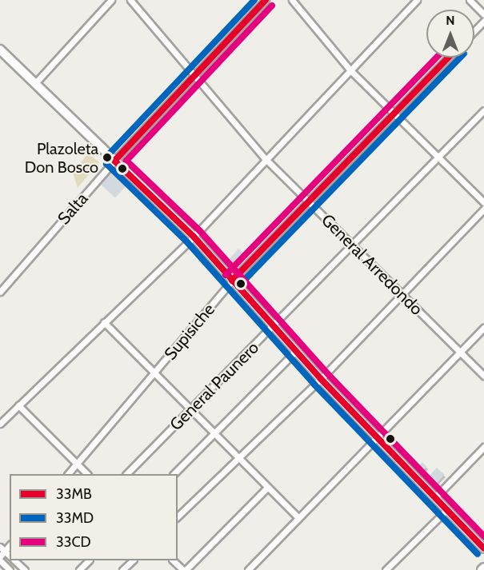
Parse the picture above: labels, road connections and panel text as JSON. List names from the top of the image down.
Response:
{
  "streets": {
    "street": [
      "Salta",
      "General Arredondo",
      "Supisiche",
      "General Paunero"
    ]
  },
  "crossings": [
    ["Salta", "General Arredondo"],
    ["General Arredondo", "Supisiche"],
    ["General Arredondo", "General Paunero"]
  ],
  "places": ["Plazoleta Don Bosco"],
  "lines": ["transit line 33MB", "transit line 33MD", "transit line 33CD"],
  "legend": ["33MB", "33MD", "33CD"],
  "north": "top"
}
